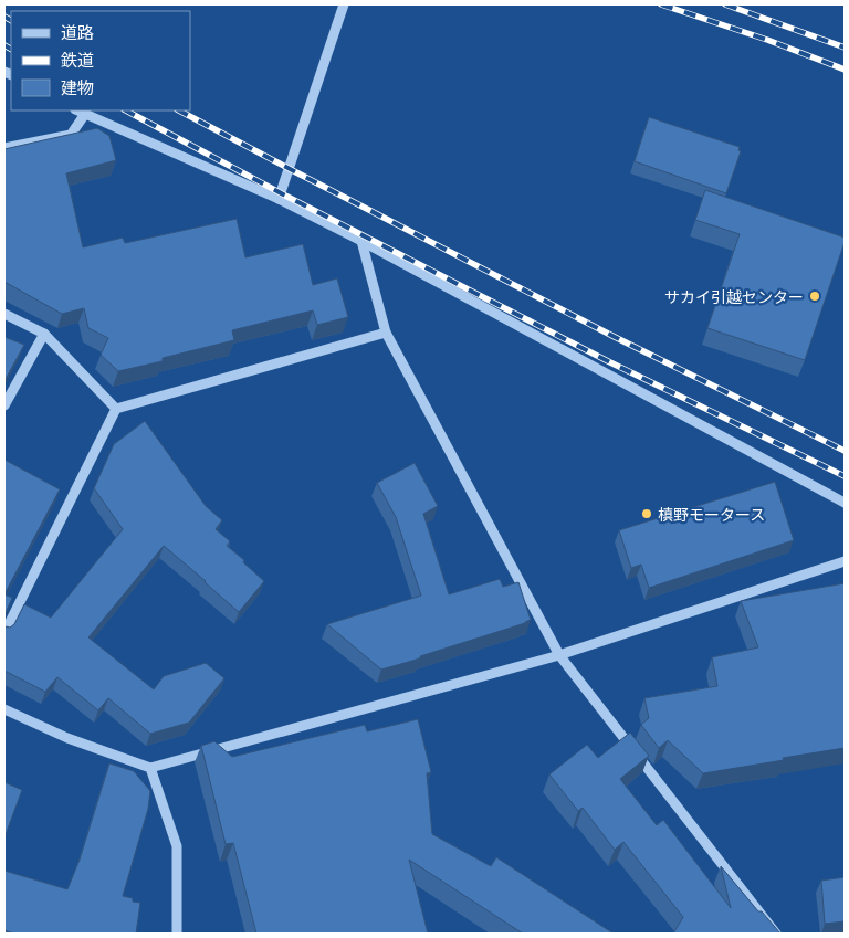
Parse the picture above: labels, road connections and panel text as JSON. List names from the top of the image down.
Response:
{
  "places": ["サカイ引越センター", "槙野モータース"],
  "legend": ["道路", "鉄道", "建物"]
}
